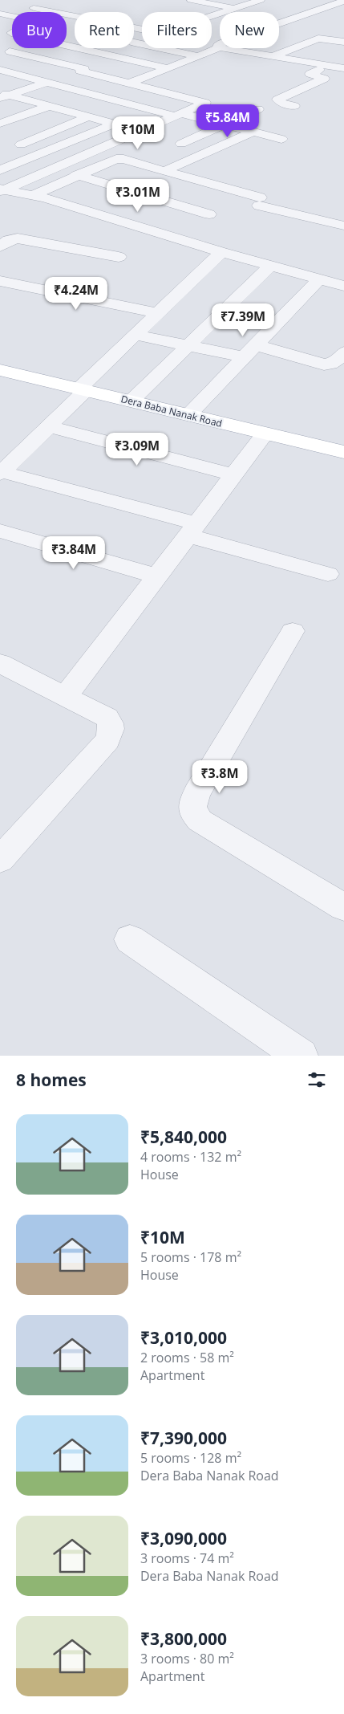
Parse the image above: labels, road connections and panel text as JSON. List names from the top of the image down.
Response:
{
  "streets": {
    "main road": ["Dera Baba Nanak Road"]
  },
  "page": {
    "chip": [
      "Buy",
      "Rent",
      "Filters",
      "New"
    ],
    "price": [
      "₹5.84M",
      "₹10M",
      "₹3.01M",
      "₹4.24M",
      "₹7.39M",
      "₹3.09M",
      "₹3.84M",
      "₹3.8M"
    ],
    "heading": "8 homes",
    "list": [
      {
        "name": "₹5,840,000",
        "note": "4 rooms · 132 m² · House"
      },
      {
        "name": "₹10M",
        "note": "5 rooms · 178 m² · House"
      },
      {
        "name": "₹3,010,000",
        "note": "2 rooms · 58 m² · Apartment"
      },
      {
        "name": "₹7,390,000",
        "note": "5 rooms · 128 m² · Dera Baba Nanak Road"
      },
      {
        "name": "₹3,090,000",
        "note": "3 rooms · 74 m² · Dera Baba Nanak Road"
      },
      {
        "name": "₹3,800,000",
        "note": "3 rooms · 80 m² · Apartment"
      }
    ]
  }
}
